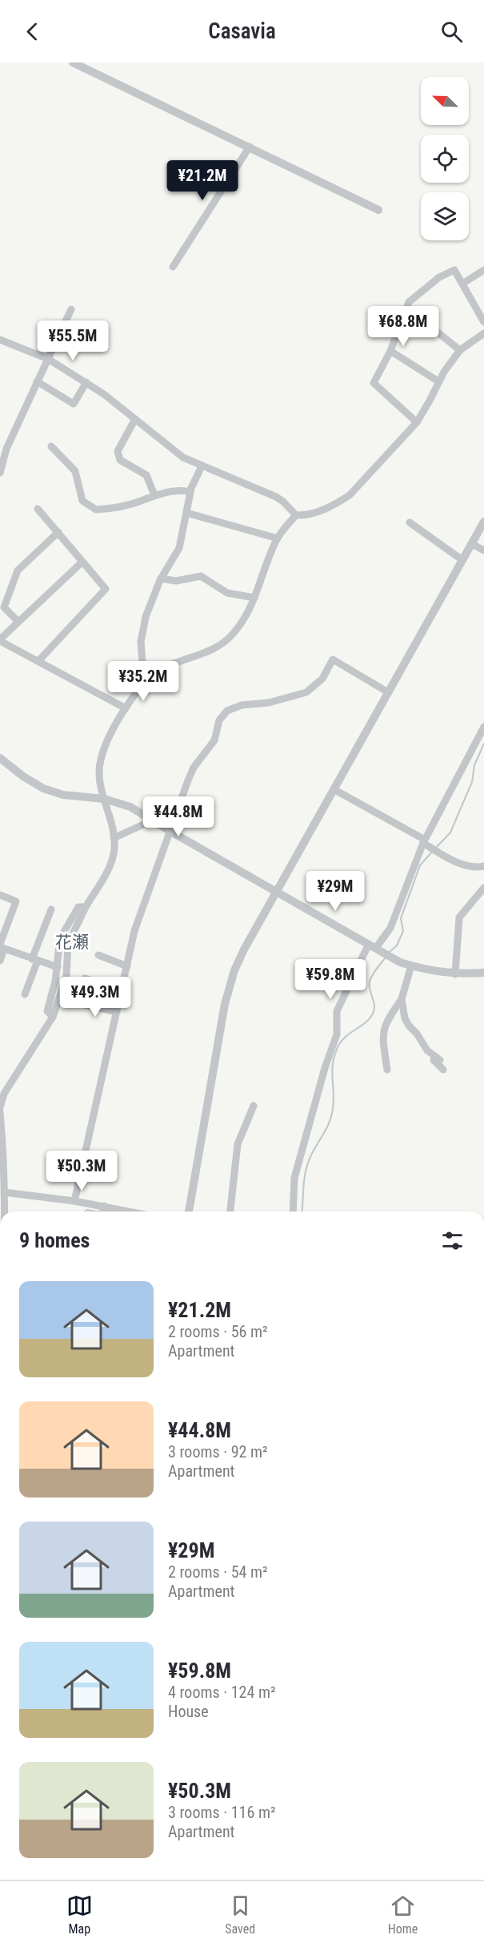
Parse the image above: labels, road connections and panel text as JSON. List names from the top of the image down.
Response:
{
  "districts": ["花瀬"],
  "north": "top left",
  "page": {
    "header": "Casavia",
    "price": [
      "¥21.2M",
      "¥68.8M",
      "¥55.5M",
      "¥35.2M",
      "¥44.8M",
      "¥29M",
      "¥59.8M",
      "¥49.3M",
      "¥50.3M"
    ],
    "heading": "9 homes",
    "list": [
      {
        "name": "¥21.2M",
        "note": "2 rooms · 56 m² · Apartment"
      },
      {
        "name": "¥44.8M",
        "note": "3 rooms · 92 m² · Apartment"
      },
      {
        "name": "¥29M",
        "note": "2 rooms · 54 m² · Apartment"
      },
      {
        "name": "¥59.8M",
        "note": "4 rooms · 124 m² · House"
      },
      {
        "name": "¥50.3M",
        "note": "3 rooms · 116 m² · Apartment"
      }
    ],
    "tabs": ["Map", "Saved", "Home"]
  }
}
